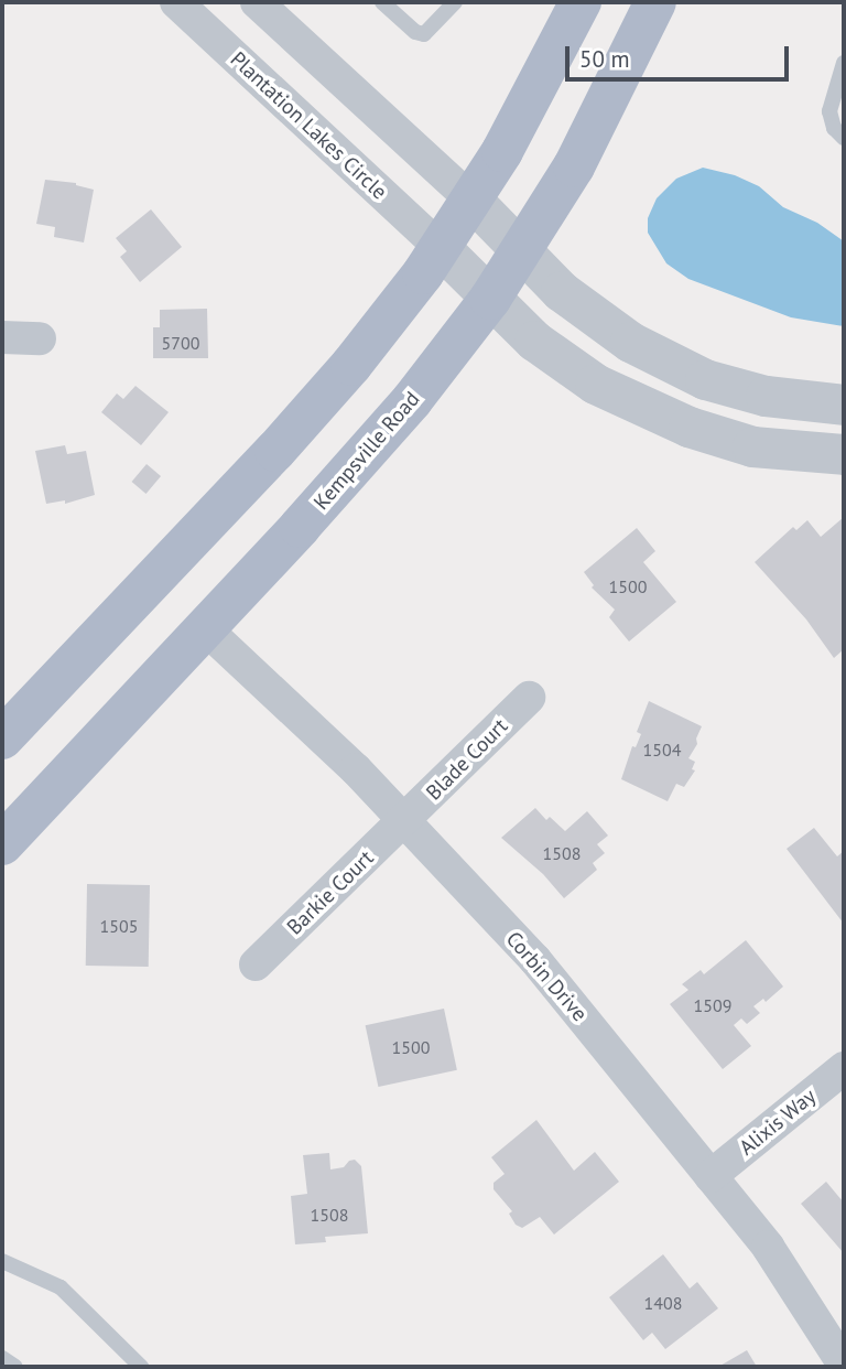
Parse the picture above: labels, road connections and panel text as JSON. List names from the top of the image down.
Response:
{
  "streets": {
    "main road": ["Kempsville Road"],
    "street": [
      "Plantation Lakes Circle",
      "Blade Court",
      "Barkie Court",
      "Corbin Drive",
      "Alixis Way"
    ]
  },
  "crossings": [
    ["Kempsville Road", "Corbin Drive"],
    ["Blade Court", "Barkie Court"],
    ["Blade Court", "Corbin Drive"],
    ["Barkie Court", "Corbin Drive"],
    ["Corbin Drive", "Alixis Way"]
  ],
  "house_numbers": [
    "5700",
    "1500",
    "1504",
    "1508",
    "1505",
    "1509",
    "1500",
    "1508",
    "1408"
  ],
  "scale_bar": "50 m"
}
